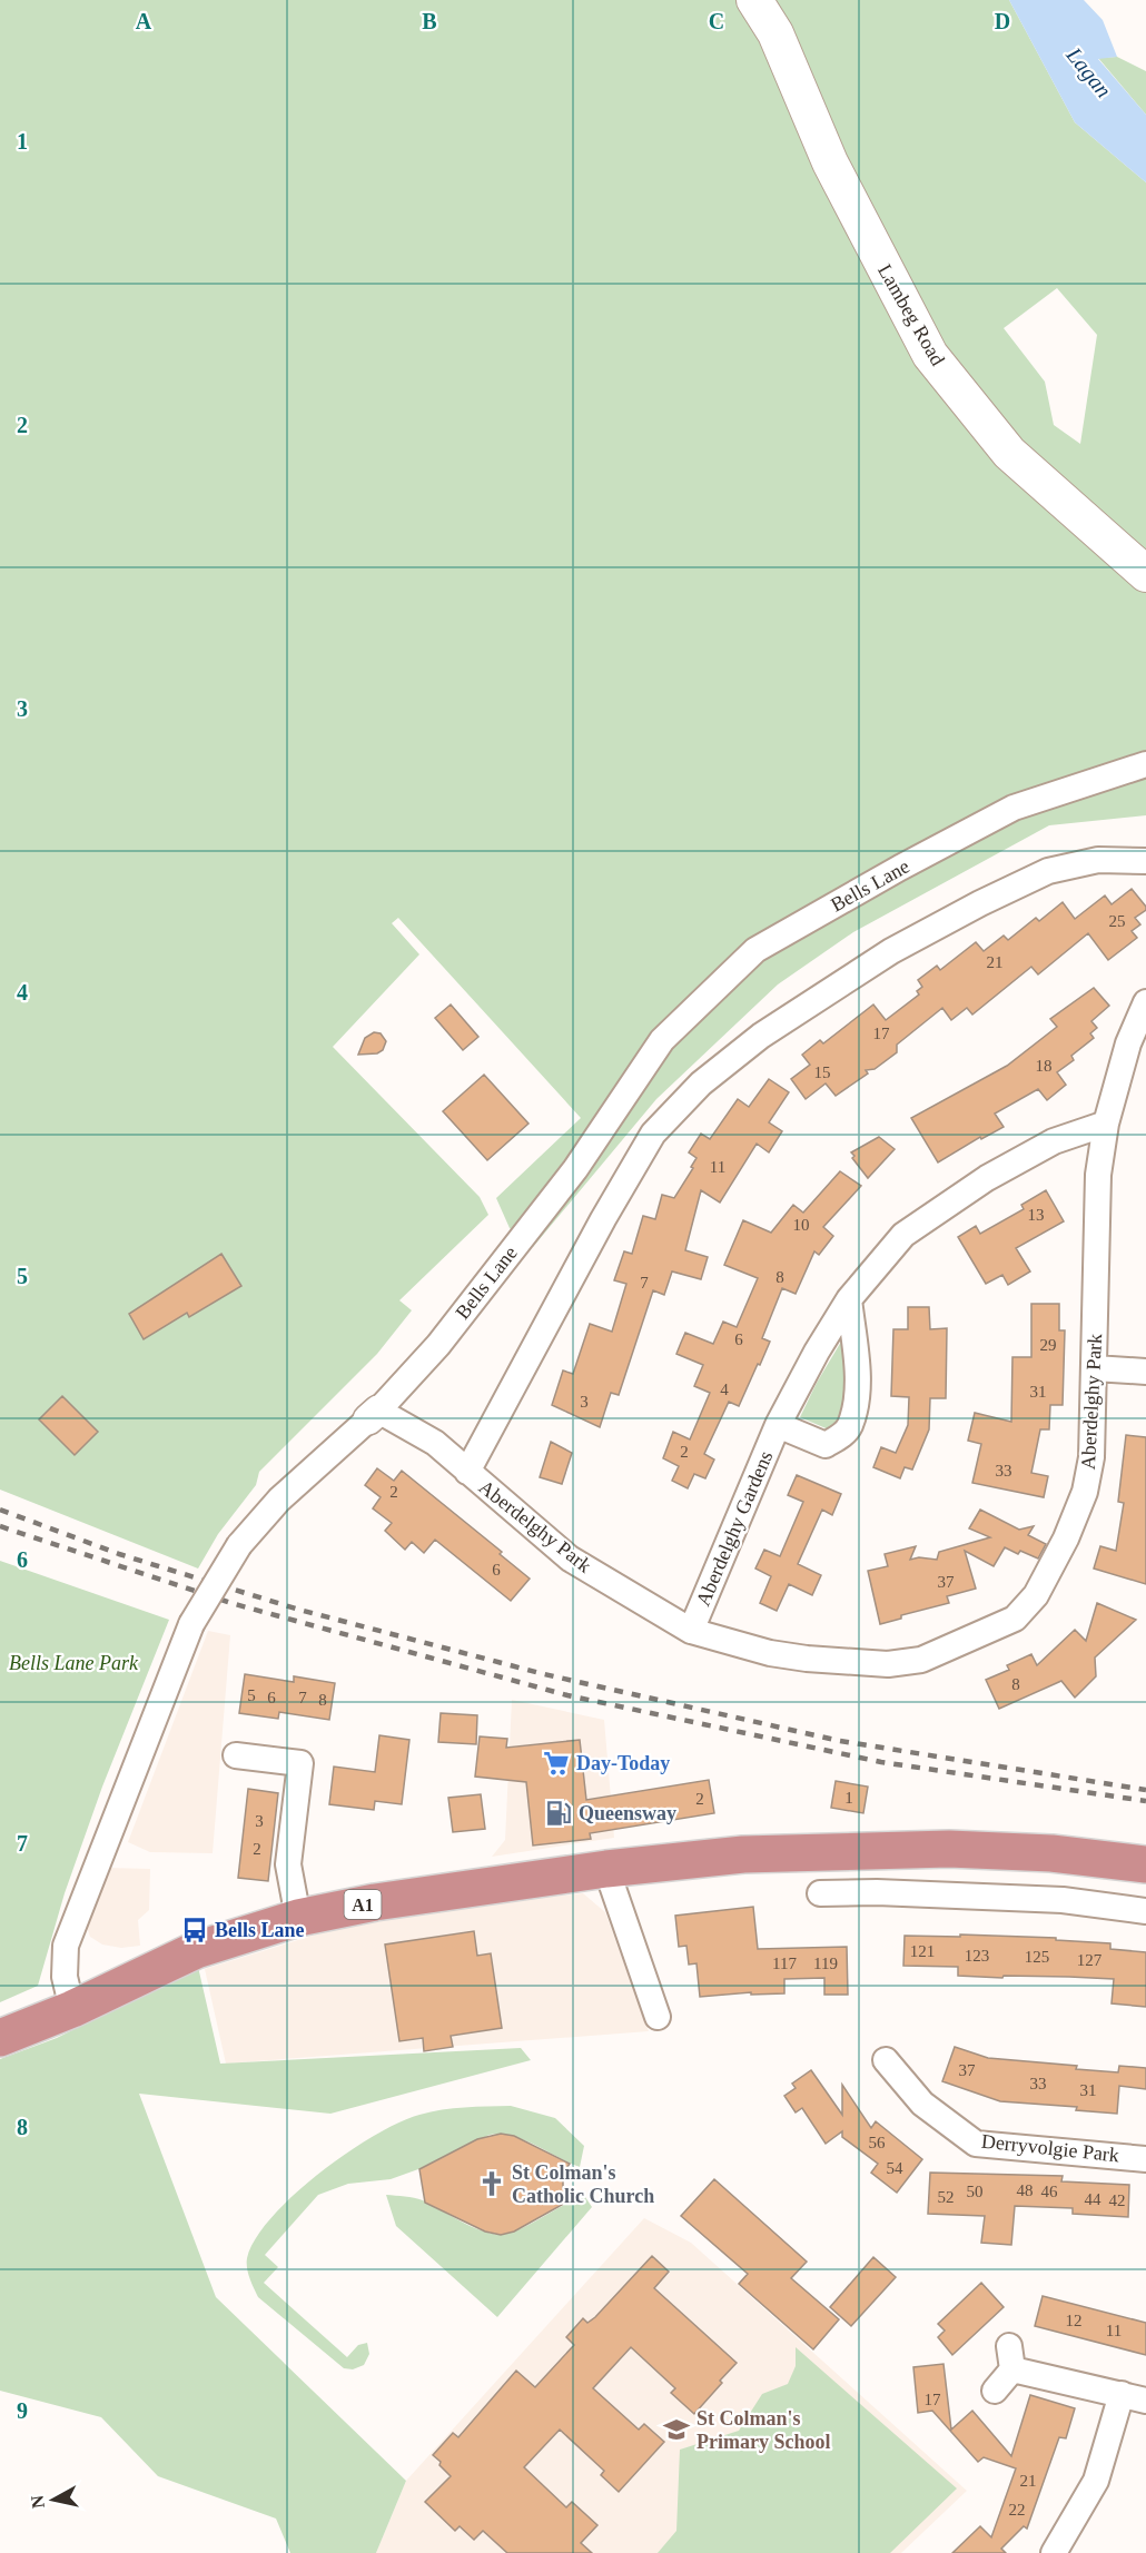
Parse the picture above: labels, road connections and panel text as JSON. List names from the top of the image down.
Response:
{
  "streets": {
    "highway": ["A1"],
    "main road": ["Lambeg Road"],
    "street": [
      "Bells Lane",
      "Aberdelghy Park",
      "Aberdelghy Gardens",
      "Derryvolgie Park"
    ]
  },
  "crossings": [
    ["Bells Lane", "Aberdelghy Park"],
    ["Bells Lane", "A1"],
    ["Aberdelghy Park", "Aberdelghy Gardens"]
  ],
  "water": ["Lagan"],
  "parks": ["Bells Lane Park"],
  "places": {
    "supermarket": ["Day-Today"],
    "fuel station": ["Queensway"],
    "bus stop": ["Bells Lane"],
    "church": ["St Colman's Catholic Church"],
    "school or university": ["St Colman's Primary School"]
  },
  "house_numbers": [
    "25",
    "21",
    "17",
    "18",
    "15",
    "11",
    "13",
    "10",
    "8",
    "7",
    "6",
    "29",
    "4",
    "31",
    "3",
    "2",
    "33",
    "2",
    "6",
    "37",
    "8",
    "5",
    "6",
    "7",
    "8",
    "1",
    "2",
    "3",
    "2",
    "121",
    "123",
    "125",
    "127",
    "117",
    "119",
    "37",
    "33",
    "31",
    "56",
    "54",
    "48",
    "50",
    "46",
    "52",
    "44",
    "42",
    "12",
    "11",
    "17",
    "21",
    "22"
  ],
  "north": "left",
  "grid": {
    "columns": [
      "A",
      "B",
      "C",
      "D"
    ],
    "rows": [
      "1",
      "2",
      "3",
      "4",
      "5",
      "6",
      "7",
      "8",
      "9"
    ]
  }
}
